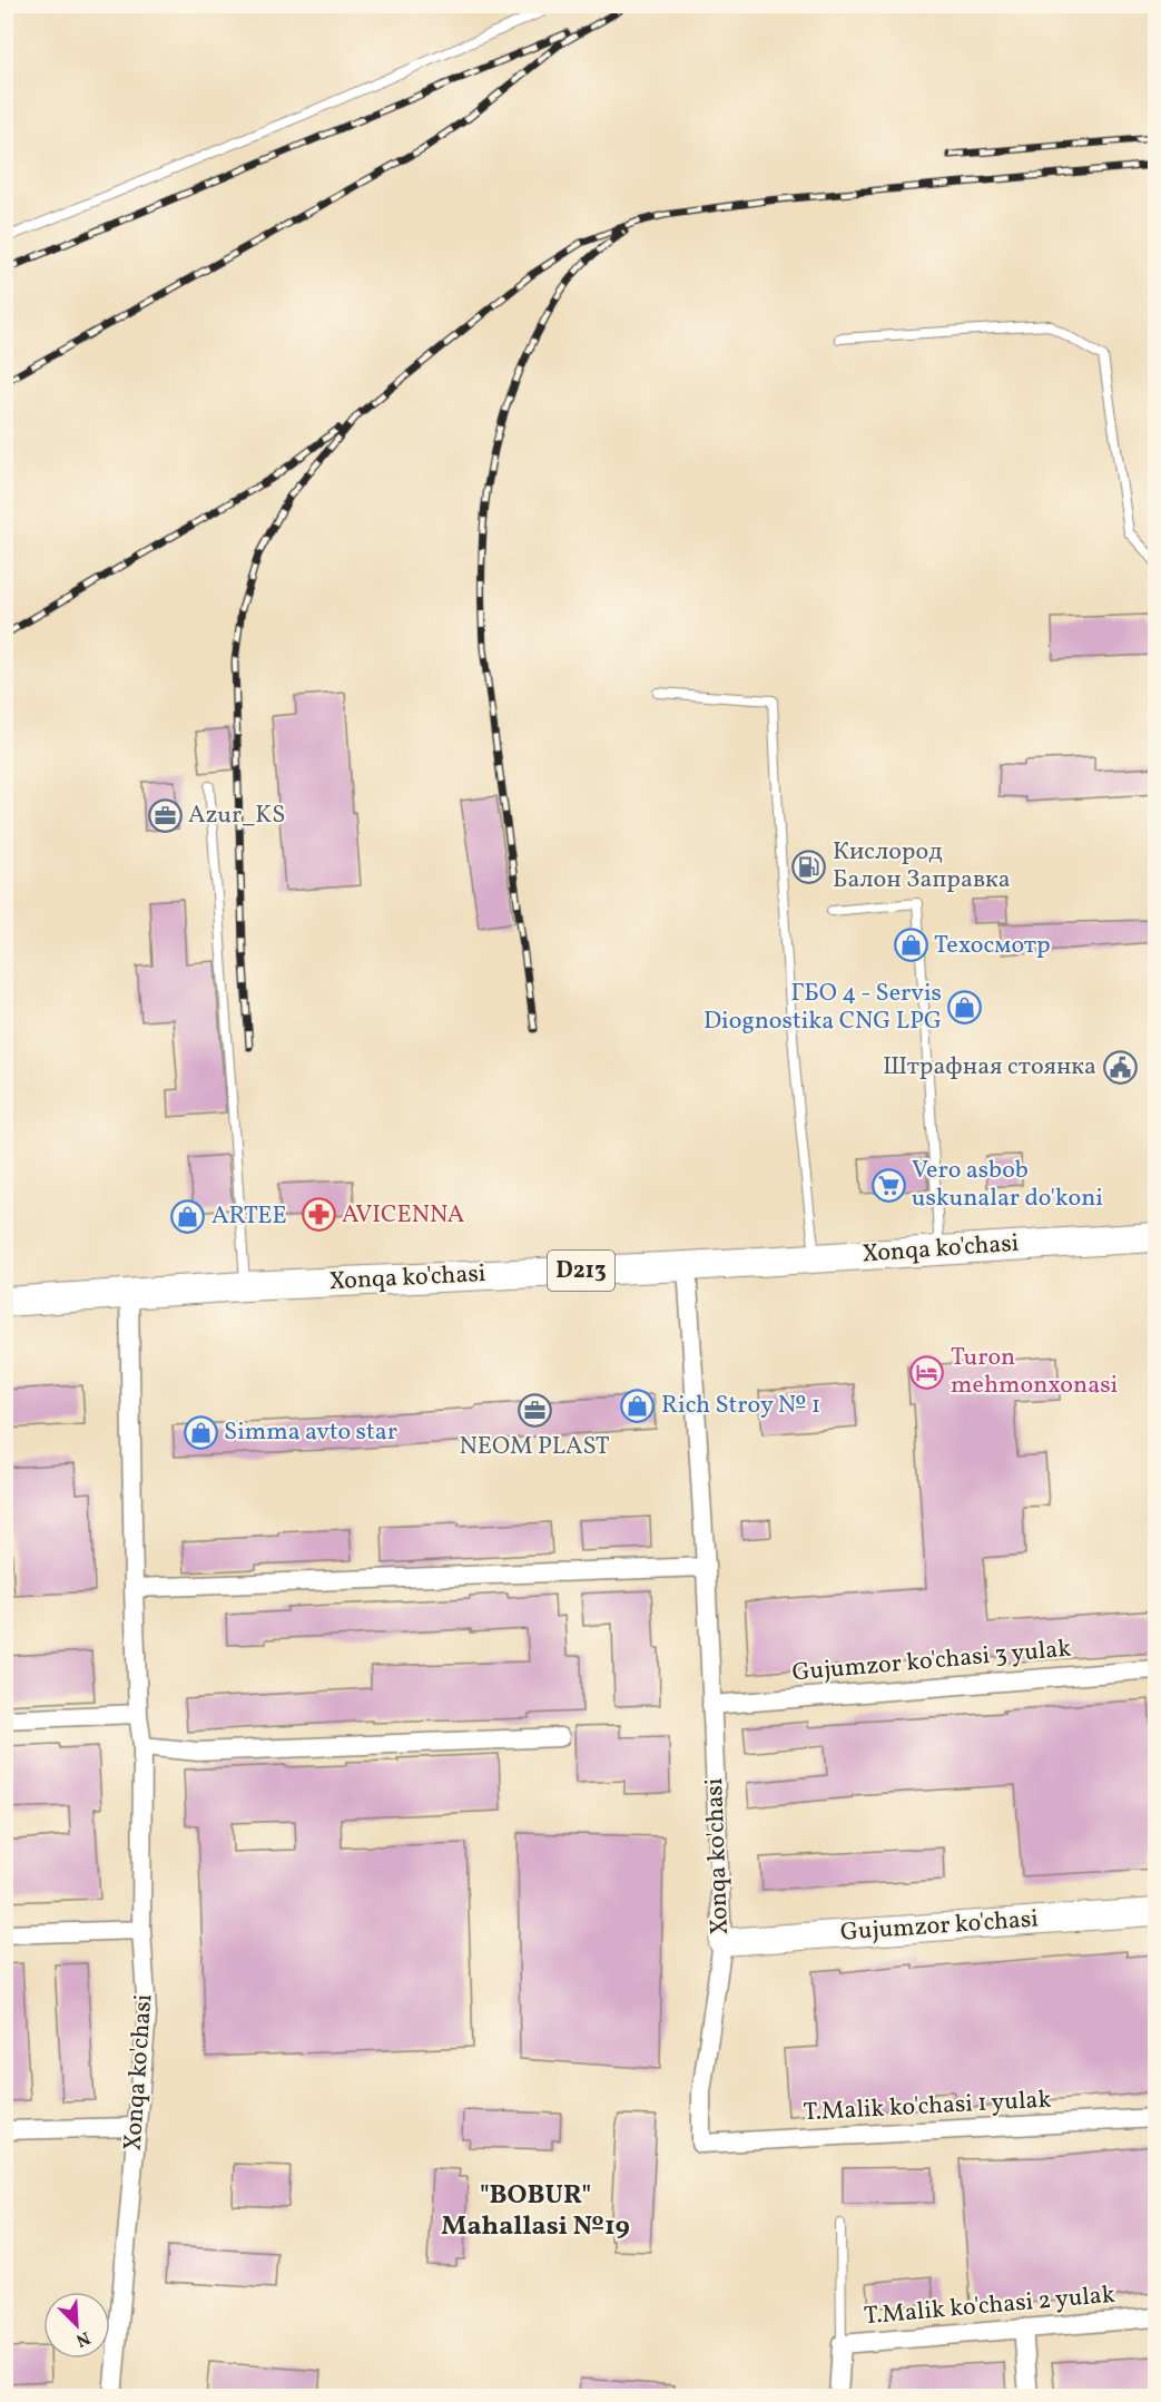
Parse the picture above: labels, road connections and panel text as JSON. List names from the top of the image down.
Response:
{
  "streets": {
    "main road": ["Xonqa ko'chasi", "D213"],
    "street": [
      "Gujumzor ko'chasi 3 yulak",
      "Gujumzor ko'chasi",
      "T.Malik ko'chasi 1 yulak",
      "T.Malik ko'chasi 2 yulak"
    ]
  },
  "crossings": [
    ["Xonqa ko'chasi", "Gujumzor ko'chasi 3 yulak"],
    ["Xonqa ko'chasi", "Gujumzor ko'chasi"],
    ["Xonqa ko'chasi", "T.Malik ko'chasi 1 yulak"]
  ],
  "districts": ["\"BOBUR\" Mahallasi №19"],
  "places": {
    "office": ["Azur_KS", "NEOM PLAST"],
    "fuel station": ["Кислород Балон Заправка"],
    "shop": [
      "Техосмотр",
      "ГБО 4 - Servis Diognostika CNG LPG",
      "ARTEE",
      "Rich Stroy № 1",
      "Simma avto star"
    ],
    "public building": ["Штрафная стоянка"],
    "supermarket": ["Vero asbob uskunalar do'koni"],
    "pharmacy": ["AVICENNA"],
    "hotel": ["Turon mehmonxonasi"]
  },
  "north": "bottom right"
}
